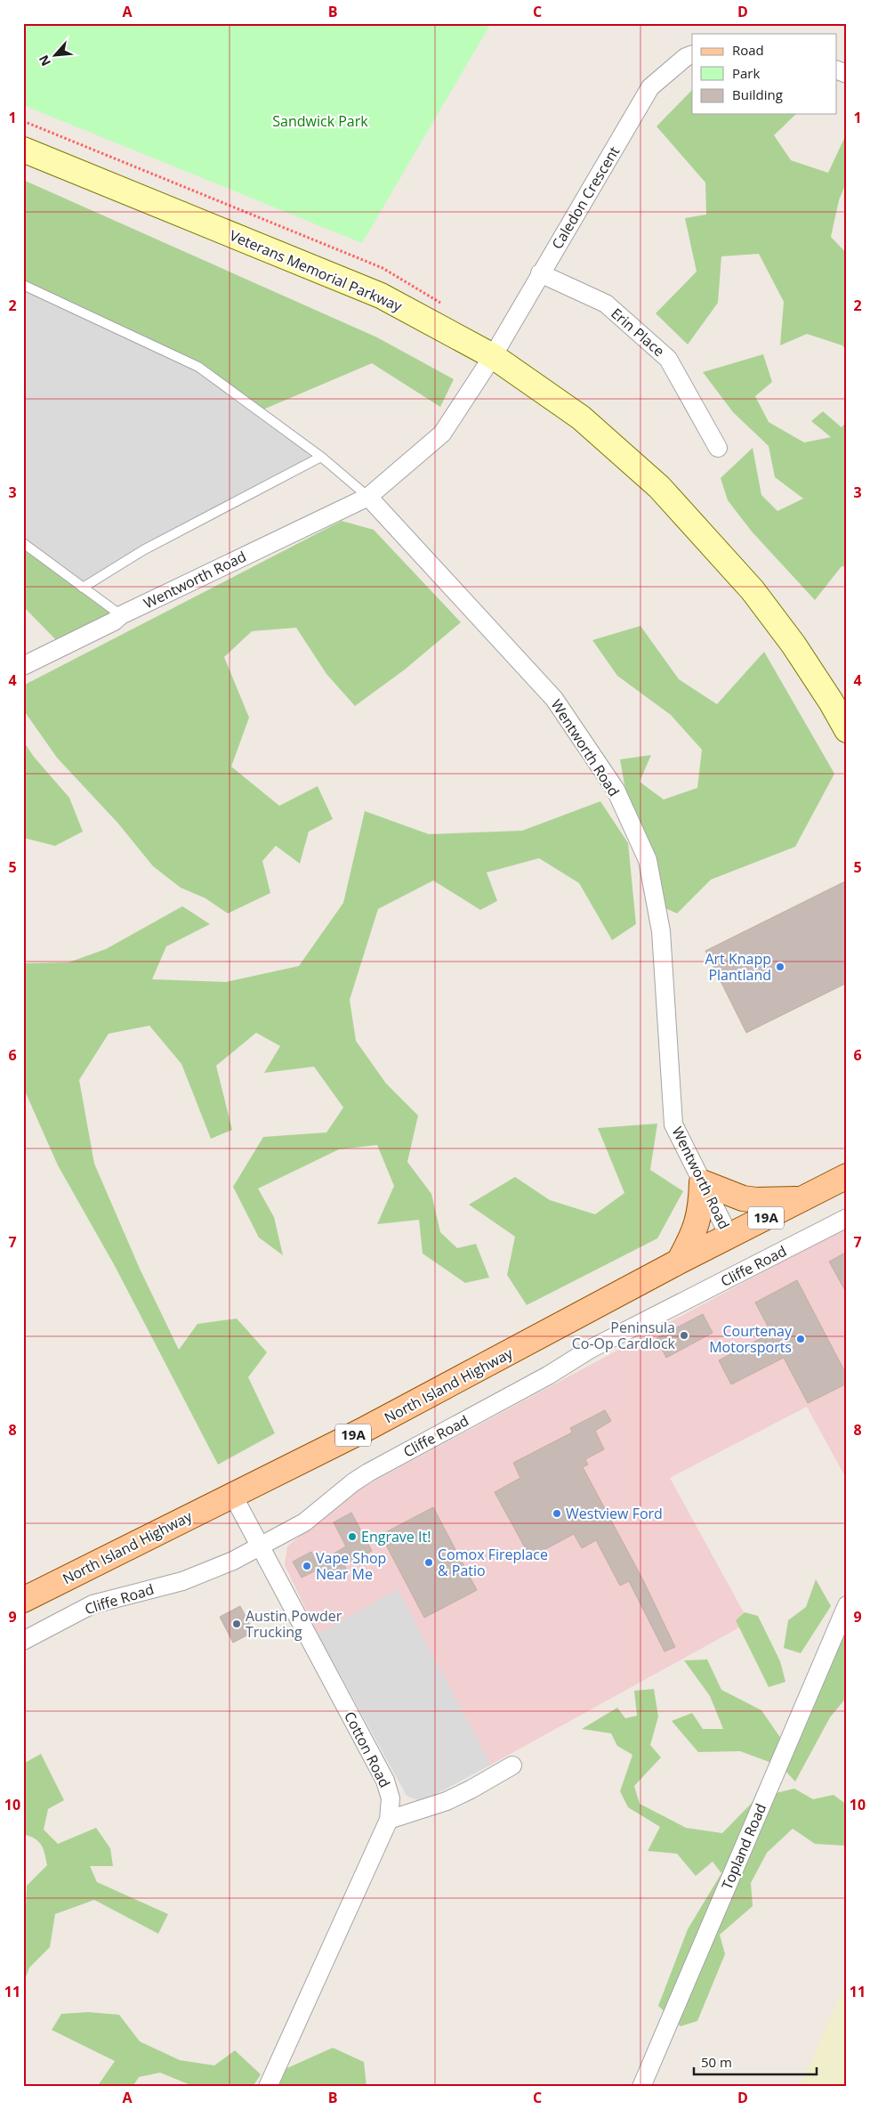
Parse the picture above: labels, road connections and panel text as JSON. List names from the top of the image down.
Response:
{
  "streets": {
    "main road": ["Veterans Memorial Parkway", "19A", "North Island Highway"],
    "street": [
      "Caledon Crescent",
      "Erin Place",
      "Wentworth Road",
      "Cliffe Road",
      "Cotton Road",
      "Topland Road"
    ]
  },
  "crossings": [
    ["Caledon Crescent", "Veterans Memorial Parkway"],
    ["Caledon Crescent", "Erin Place"],
    ["Caledon Crescent", "Wentworth Road"],
    ["Veterans Memorial Parkway", "Wentworth Road"],
    ["Wentworth Road", "North Island Highway"],
    ["Cliffe Road", "Cotton Road"],
    ["North Island Highway", "Cotton Road"]
  ],
  "parks": ["Sandwick Park"],
  "places": [
    "Art Knapp Plantland",
    "Peninsula Co-Op Cardlock",
    "Courtenay Motorsports",
    "Westview Ford",
    "Engrave It!",
    "Comox Fireplace & Patio",
    "Vape Shop Near Me",
    "Austin Powder Trucking"
  ],
  "legend": ["Road", "Park", "Building"],
  "scale_bar": "50 m",
  "north": "bottom left",
  "grid": {
    "columns": [
      "A",
      "B",
      "C",
      "D"
    ],
    "rows": [
      "1",
      "2",
      "3",
      "4",
      "5",
      "6",
      "7",
      "8",
      "9",
      "10",
      "11"
    ]
  }
}
